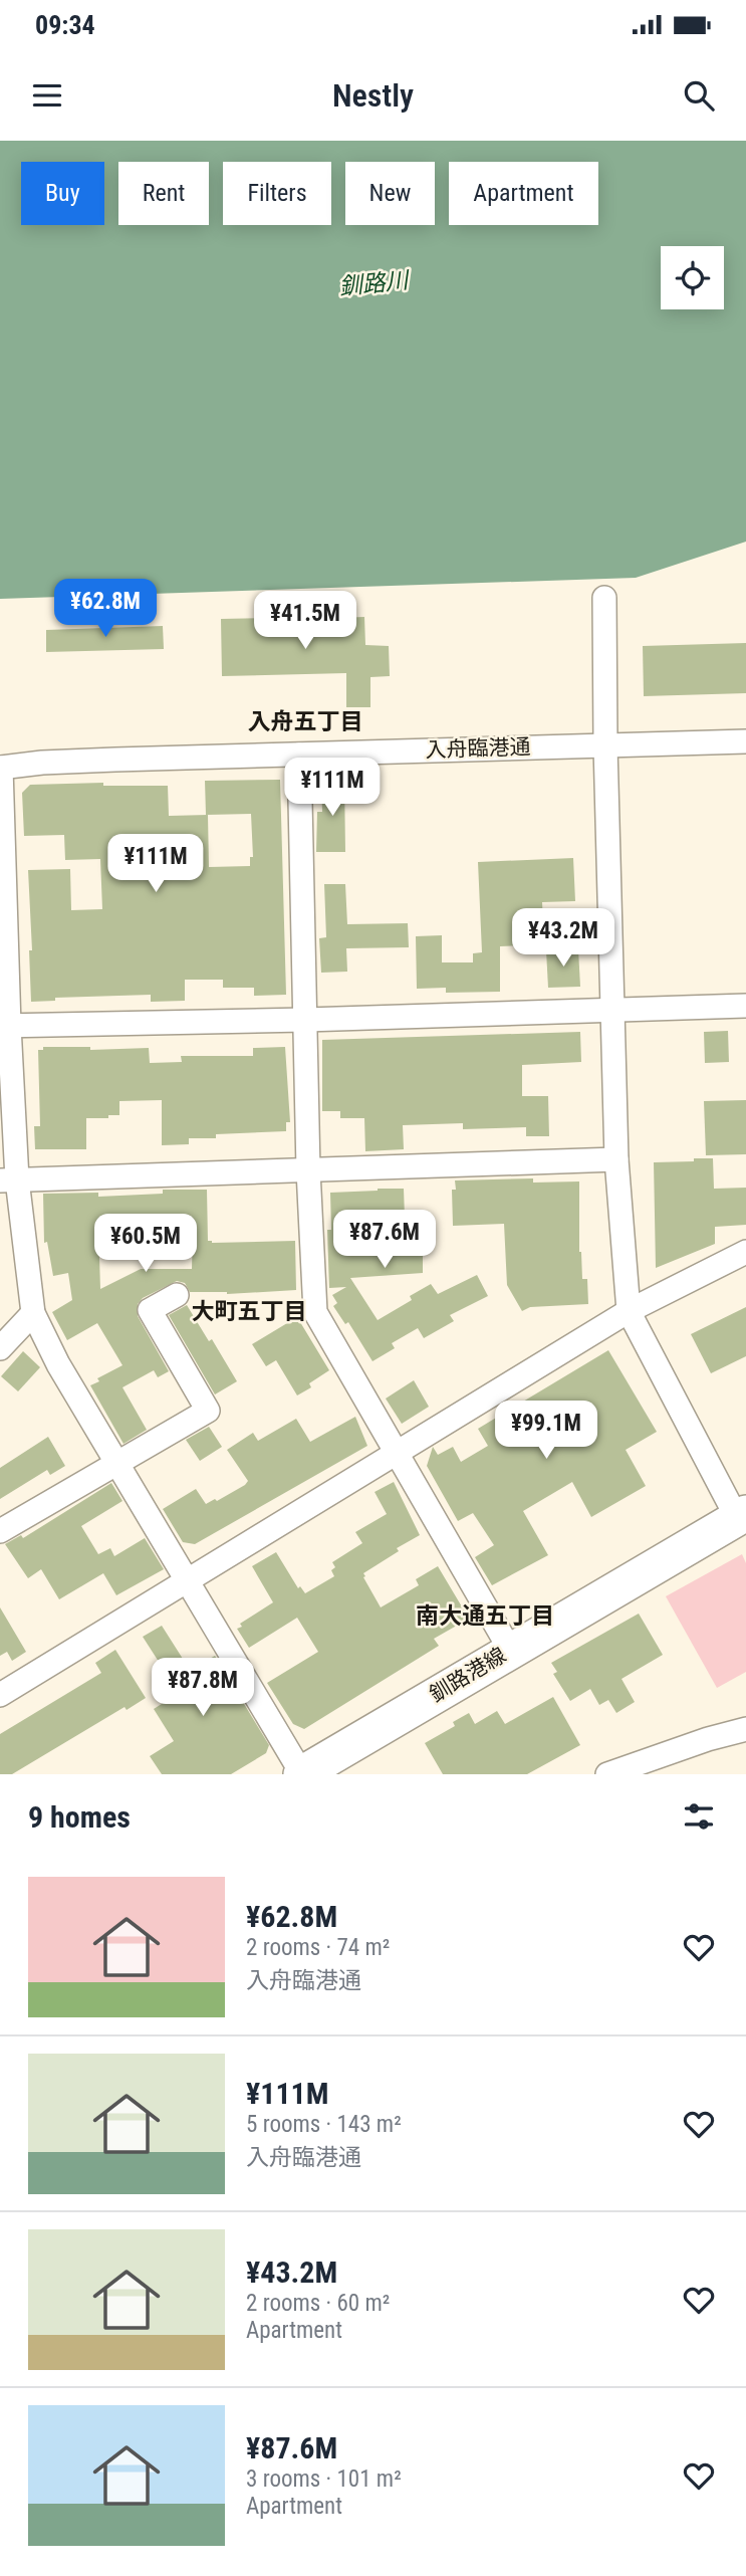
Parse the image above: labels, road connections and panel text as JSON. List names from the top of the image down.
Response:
{
  "streets": {
    "main road": ["釧路港線"],
    "street": ["入舟臨港通"]
  },
  "districts": ["入舟五丁目", "大町五丁目", "南大通五丁目"],
  "water": ["釧路川"],
  "page": {
    "status": "09:34",
    "header": "Nestly",
    "chip": [
      "Buy",
      "Rent",
      "Filters",
      "New",
      "Apartment"
    ],
    "price": [
      "¥62.8M",
      "¥41.5M",
      "¥111M",
      "¥111M",
      "¥43.2M",
      "¥87.6M",
      "¥60.5M",
      "¥99.1M",
      "¥87.8M"
    ],
    "heading": "9 homes",
    "list": [
      {
        "name": "¥62.8M",
        "note": "2 rooms · 74 m² · 入舟臨港通"
      },
      {
        "name": "¥111M",
        "note": "5 rooms · 143 m² · 入舟臨港通"
      },
      {
        "name": "¥43.2M",
        "note": "2 rooms · 60 m² · Apartment"
      },
      {
        "name": "¥87.6M",
        "note": "3 rooms · 101 m² · Apartment"
      }
    ]
  }
}
